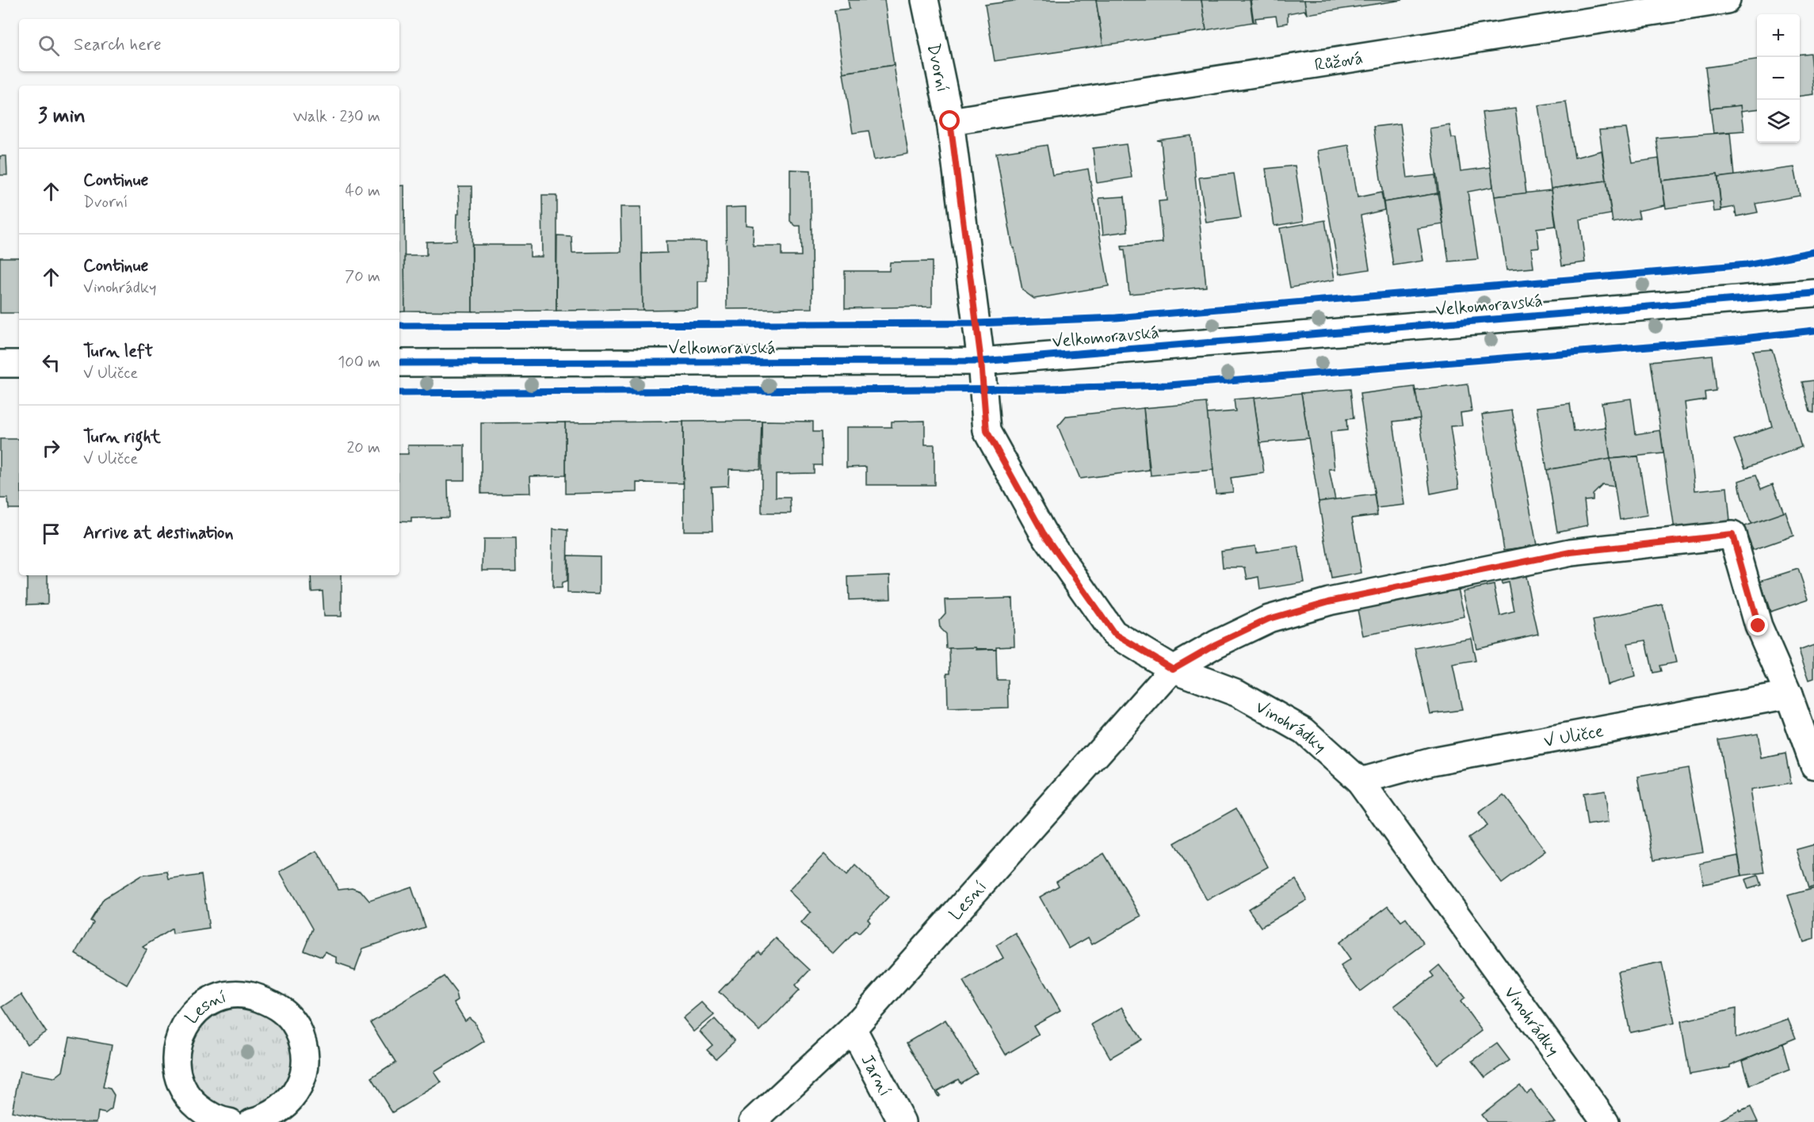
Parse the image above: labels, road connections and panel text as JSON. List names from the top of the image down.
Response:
{
  "streets": {
    "street": [
      "Růžová",
      "Dvorní",
      "Velkomoravská",
      "Vinohrádky",
      "V Uličce",
      "Lesní",
      "Jarní"
    ]
  },
  "crossings": [
    ["Růžová", "Dvorní"],
    ["Dvorní", "Velkomoravská"],
    ["Dvorní", "Vinohrádky"],
    ["Velkomoravská", "Vinohrádky"],
    ["Vinohrádky", "V Uličce"],
    ["Vinohrádky", "Lesní"],
    ["Lesní", "Jarní"]
  ],
  "page": {
    "map_buttons": ["+", "−"],
    "search": "Search here",
    "heading": ["3 min", "Walk · 230 m"],
    "list": [
      ["Continue", "Dvorní", "40 m"],
      ["Continue", "Vinohrádky", "70 m"],
      ["Turn left", "V Uličce", "100 m"],
      ["Turn right", "V Uličce", "20 m"],
      "Arrive at destination"
    ]
  }
}
